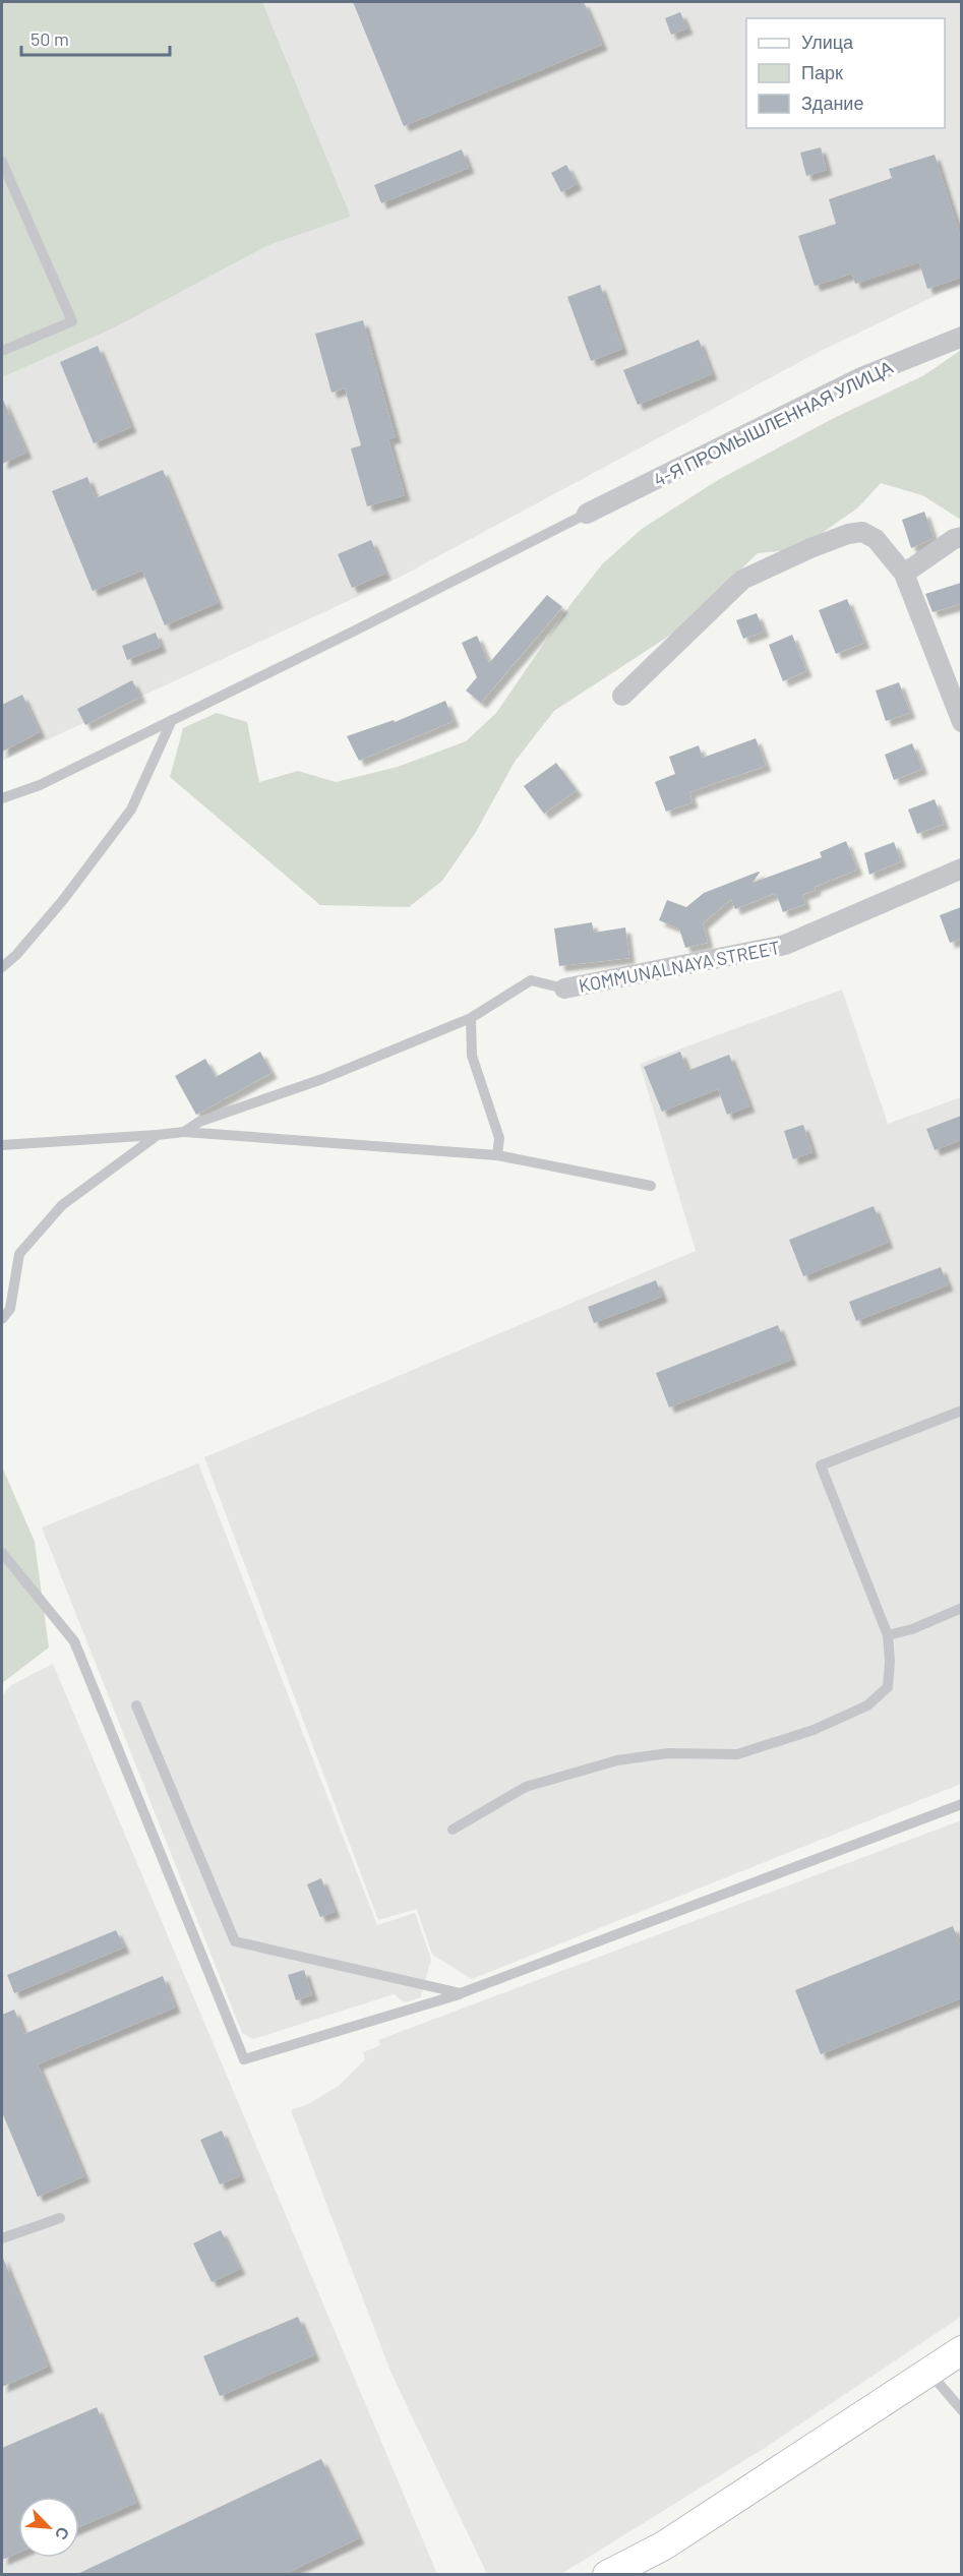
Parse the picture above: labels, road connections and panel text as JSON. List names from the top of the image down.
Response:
{
  "streets": {
    "street": ["4-Я ПРОМЫШЛЕННАЯ УЛИЦА", "KOMMUNALNAYA STREET"]
  },
  "legend": ["Улица", "Парк", "Здание"],
  "scale_bar": "50 m",
  "north": "bottom right"
}
